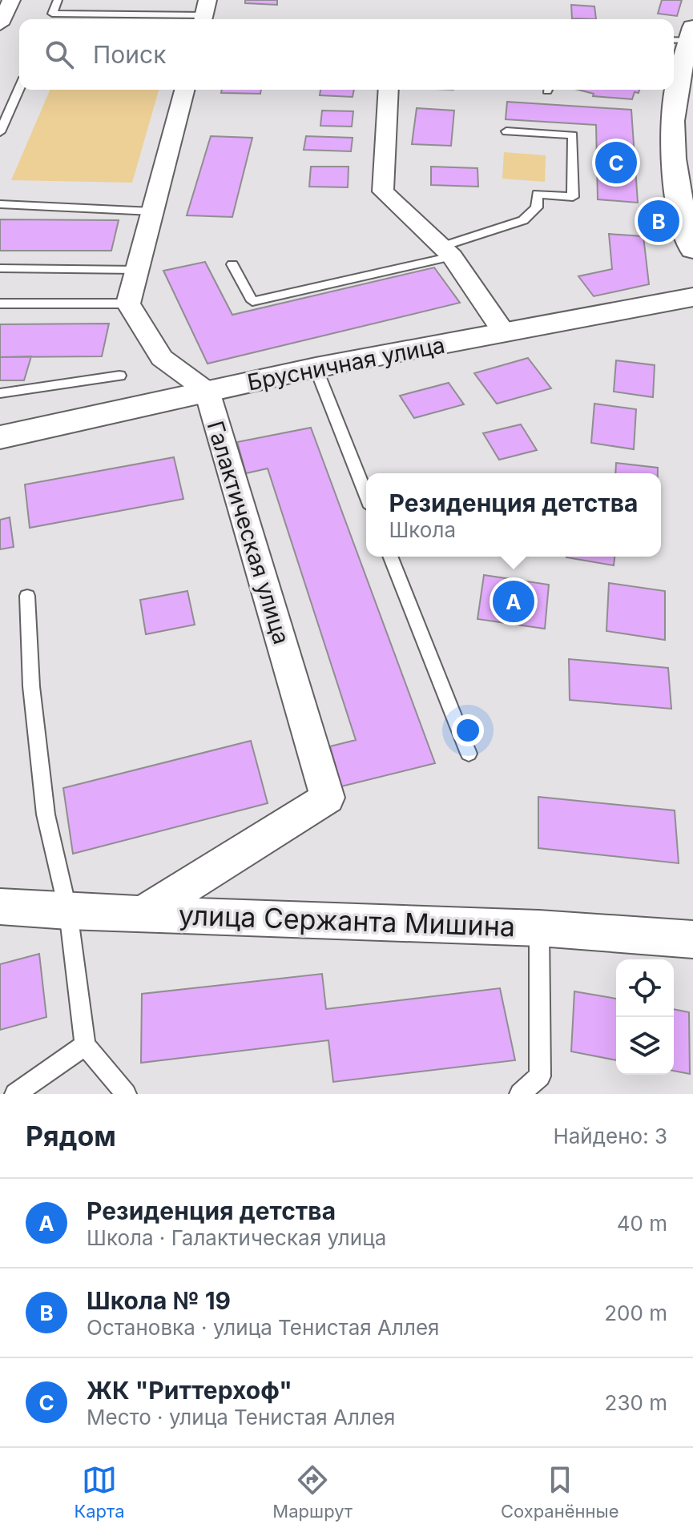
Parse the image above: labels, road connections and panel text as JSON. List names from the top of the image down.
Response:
{
  "streets": {
    "street": ["Брусничная улица", "Галактическая улица", "улица Сержанта Мишина"]
  },
  "crossings": [
    ["Брусничная улица", "Галактическая улица"],
    ["Галактическая улица", "улица Сержанта Мишина"]
  ],
  "page": {
    "search": "Поиск",
    "pins": ["C", "B", "A"],
    "popup": ["Резиденция детства", "Школа"],
    "heading": ["Рядом", "Найдено: 3"],
    "list": [
      {
        "mark": "A",
        "name": "Резиденция детства",
        "note": "Школа · Галактическая улица",
        "value": "40 m"
      },
      {
        "mark": "B",
        "name": "Школа № 19",
        "note": "Остановка · улица Тенистая Аллея",
        "value": "200 m"
      },
      {
        "mark": "C",
        "name": "ЖК \"Риттерхоф\"",
        "note": "Место · улица Тенистая Аллея",
        "value": "230 m"
      }
    ],
    "nav": ["Карта", "Маршрут", "Сохранённые"]
  }
}
